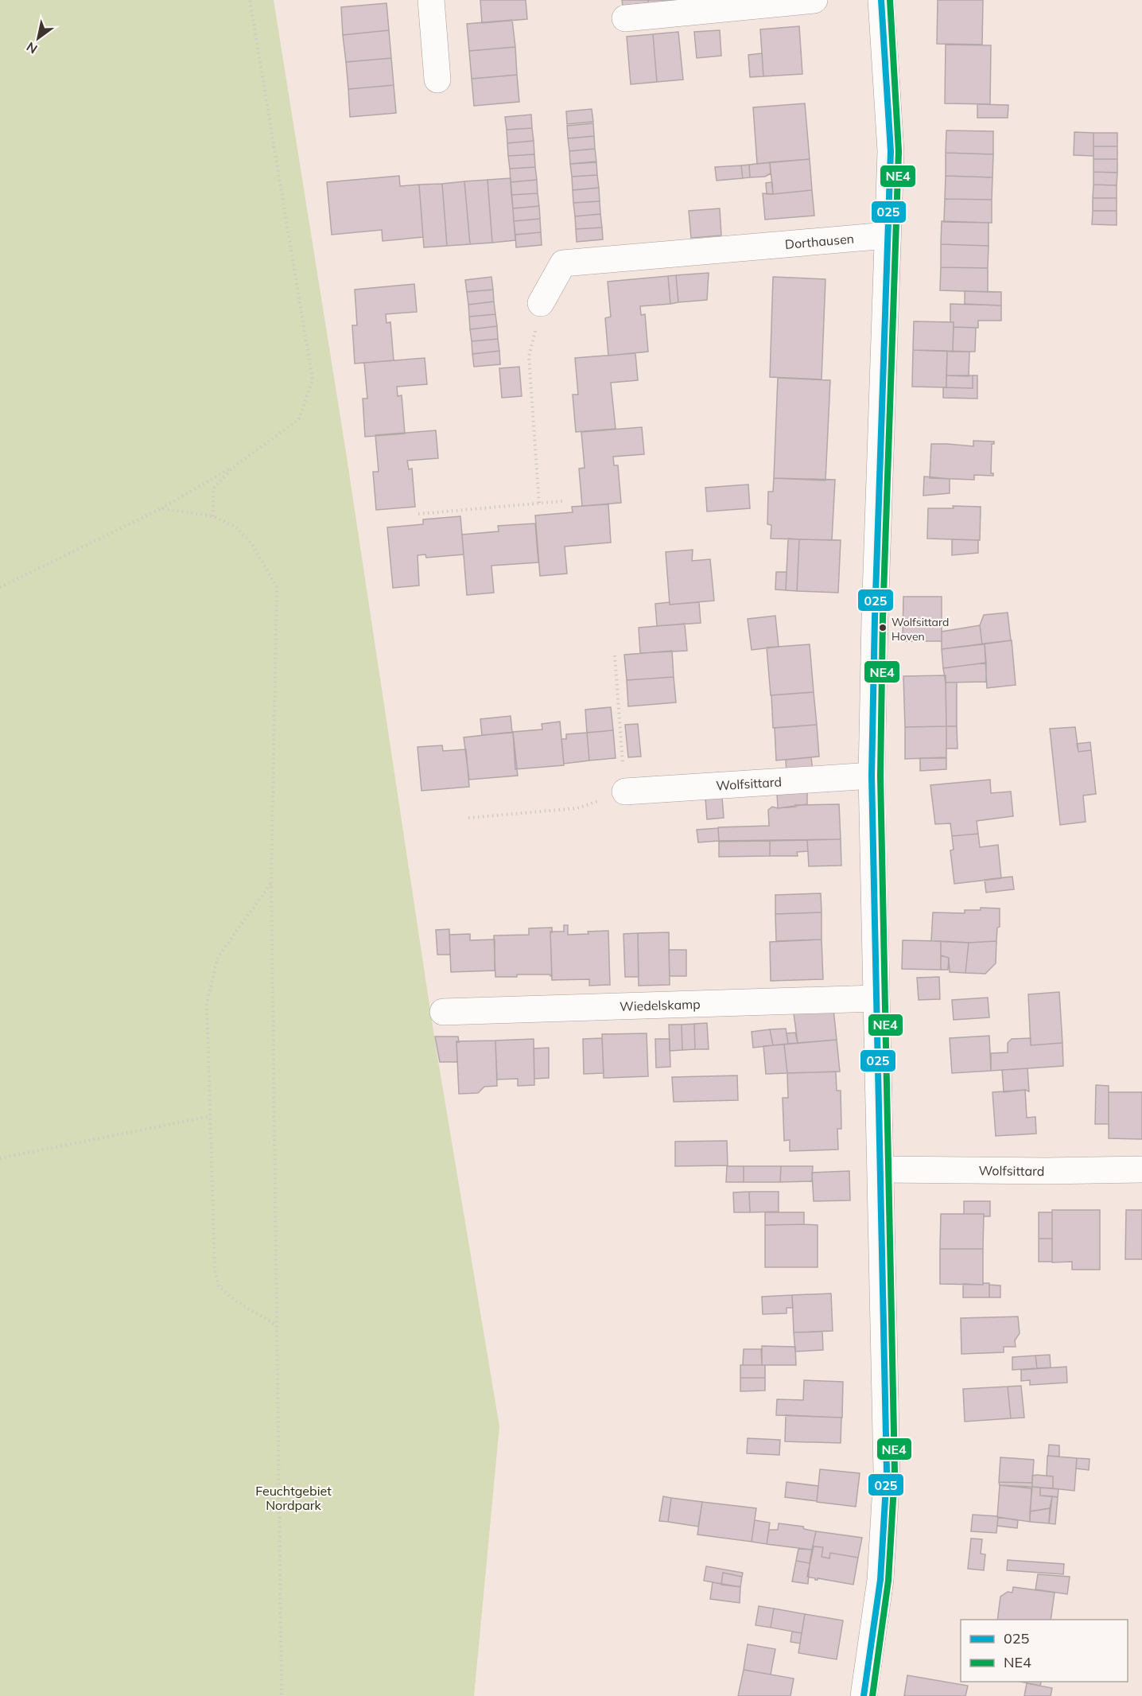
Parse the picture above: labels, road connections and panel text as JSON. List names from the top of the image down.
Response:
{
  "streets": {
    "street": ["Dorthausen", "Wolfsittard", "Wiedelskamp"]
  },
  "parks": ["Feuchtgebiet Nordpark"],
  "places": ["Wolfsittard Hoven"],
  "lines": ["transit line 025", "transit line NE4"],
  "legend": ["025", "NE4"],
  "north": "bottom left"
}
